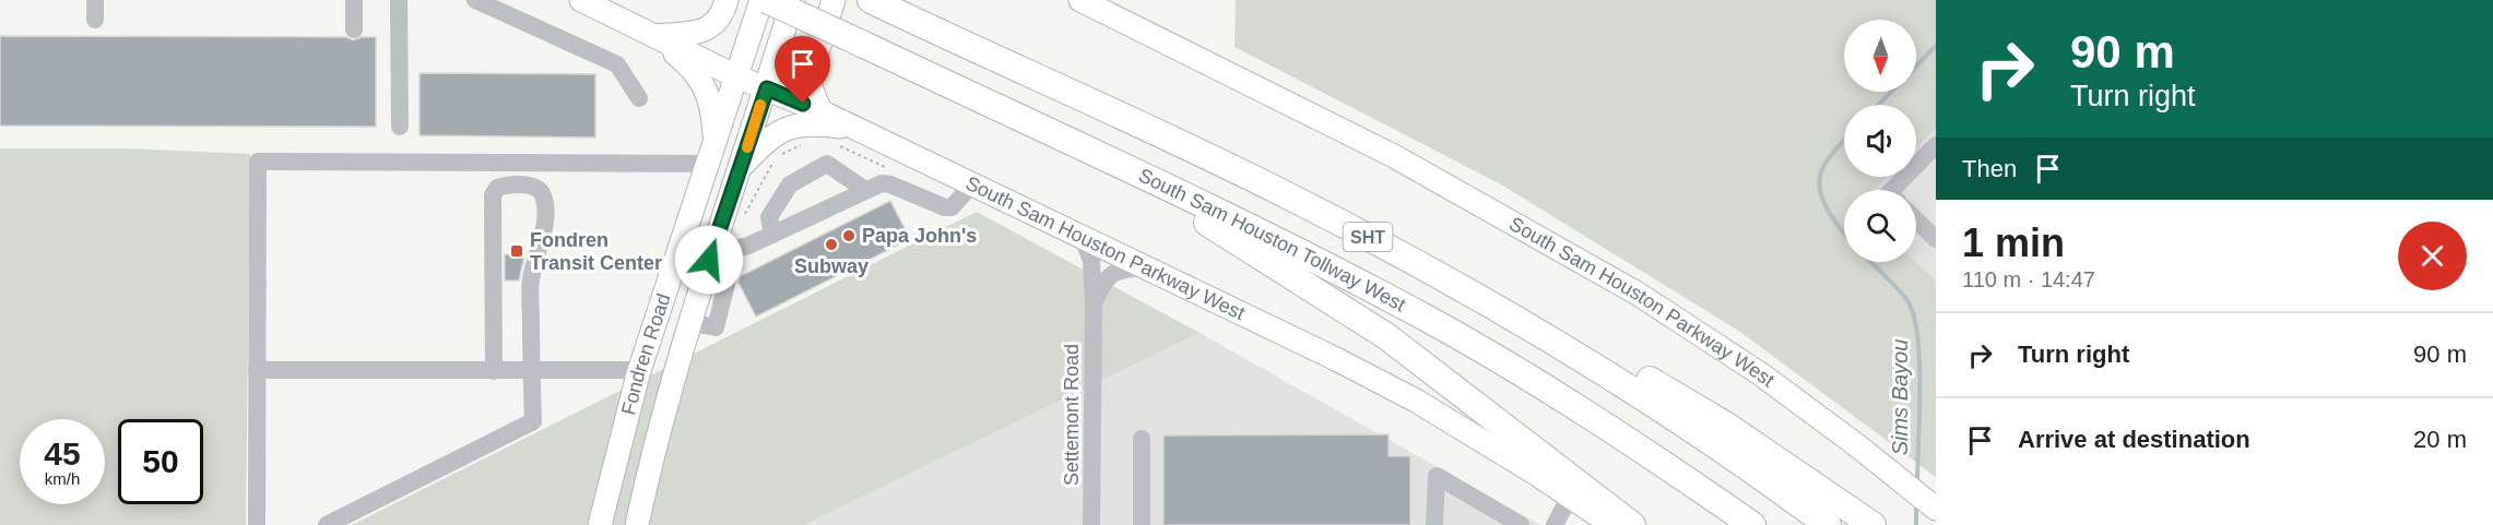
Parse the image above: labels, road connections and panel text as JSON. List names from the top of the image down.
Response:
{
  "streets": {
    "highway": ["SHT", "South Sam Houston Tollway West"],
    "main road": ["South Sam Houston Parkway West", "Fondren Road"],
    "street": ["Settemont Road"]
  },
  "crossings": [
    ["South Sam Houston Parkway West", "Fondren Road"],
    ["South Sam Houston Parkway West", "Settemont Road"]
  ],
  "water": ["Sims Bayou"],
  "places": {
    "other": ["Papa John's", "Subway"],
    "transit": ["Fondren Transit Center"]
  },
  "north": "bottom",
  "page": {
    "turn": ["90 m", "Turn right"],
    "then": "Then",
    "heading": ["1 min", "110 m · 14:47"],
    "list": [
      {
        "name": "Turn right",
        "value": "90 m"
      },
      {
        "name": "Arrive at destination",
        "value": "20 m"
      }
    ],
    "speed": "45 km/h",
    "limit": "50"
  }
}
